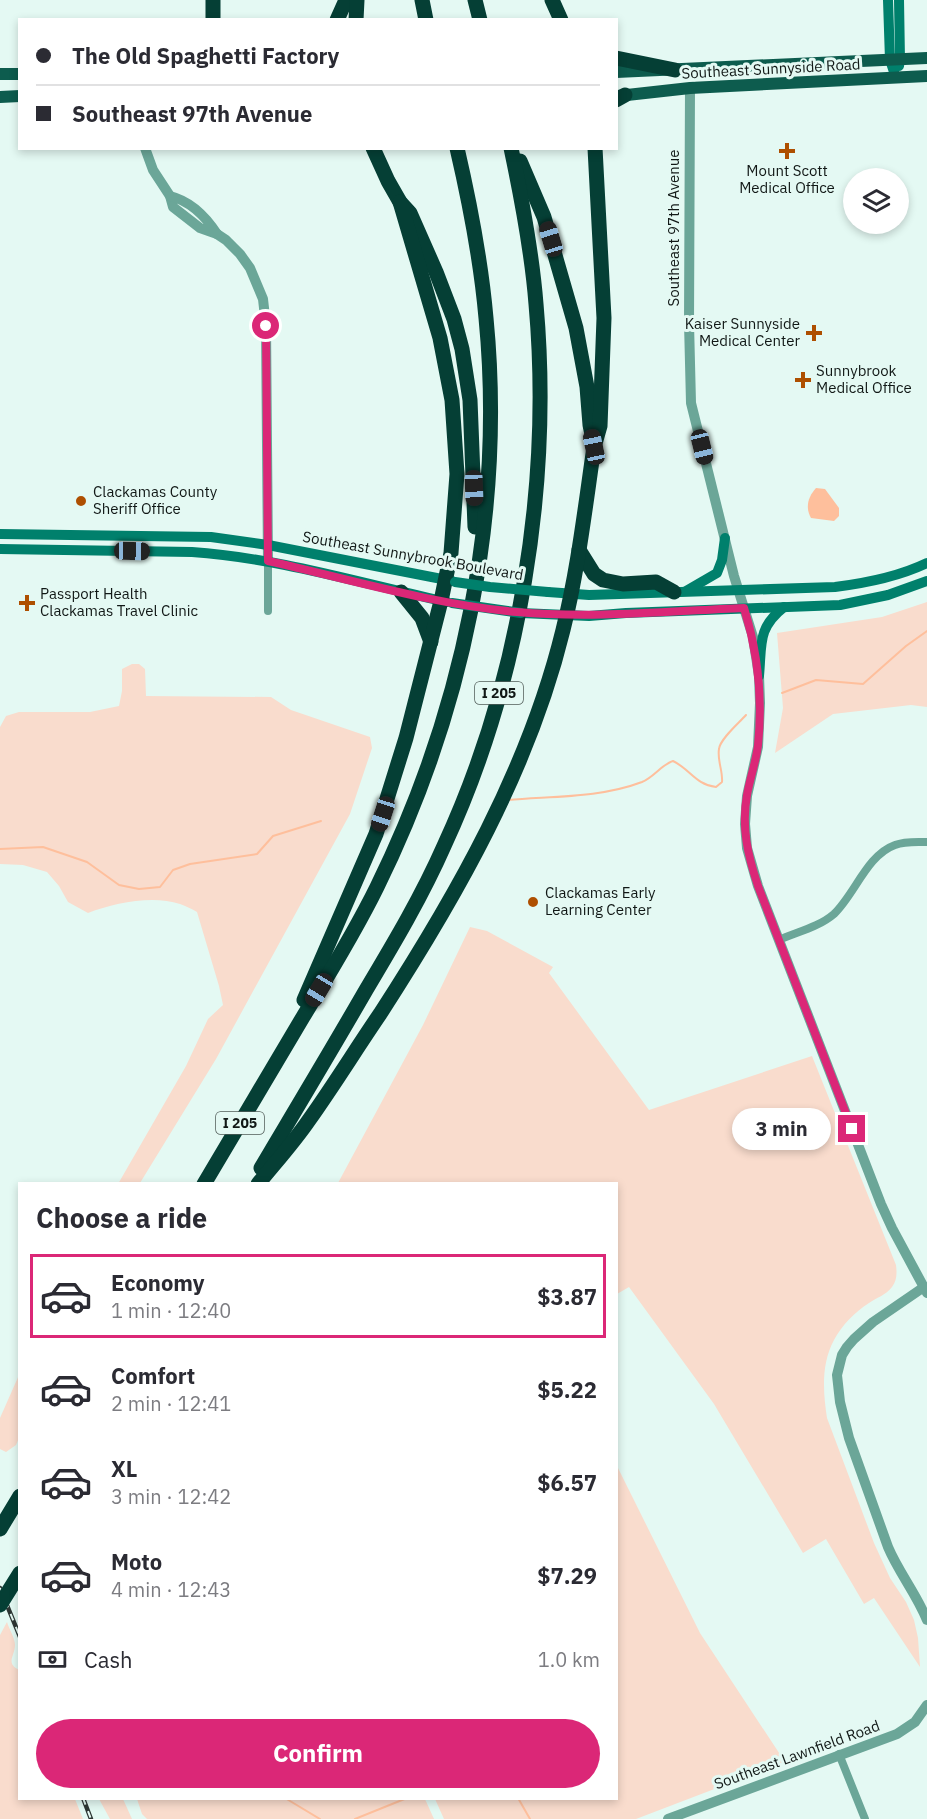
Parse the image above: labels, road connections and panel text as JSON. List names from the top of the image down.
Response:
{
  "streets": {
    "highway": ["I 205"],
    "main road": ["Southeast Sunnyside Road", "Southeast Sunnybrook Boulevard"],
    "street": ["Southeast 97th Avenue", "Southeast Lawnfield Road"]
  },
  "crossings": [
    ["Southeast Sunnyside Road", "Southeast 97th Avenue"],
    ["Southeast 97th Avenue", "Southeast Sunnybrook Boulevard"]
  ],
  "places": {
    "health": [
      "Mount Scott Medical Office",
      "Kaiser Sunnyside Medical Center",
      "Sunnybrook Medical Office",
      "Passport Health Clackamas Travel Clinic"
    ],
    "other": ["Clackamas County Sheriff Office", "Clackamas Early Learning Center"]
  },
  "page": {
    "banner": ["The Old Spaghetti Factory", "Southeast 97th Avenue"],
    "bubble": "3 min",
    "heading": "Choose a ride",
    "list": [
      {
        "name": "Economy",
        "note": "1 min · 12:40",
        "value": "$3.87"
      },
      {
        "name": "Comfort",
        "note": "2 min · 12:41",
        "value": "$5.22"
      },
      {
        "name": "XL",
        "note": "3 min · 12:42",
        "value": "$6.57"
      },
      {
        "name": "Moto",
        "note": "4 min · 12:43",
        "value": "$7.29"
      }
    ],
    "pay": ["Cash", "1.0 km"],
    "buttons": "Confirm"
  }
}
